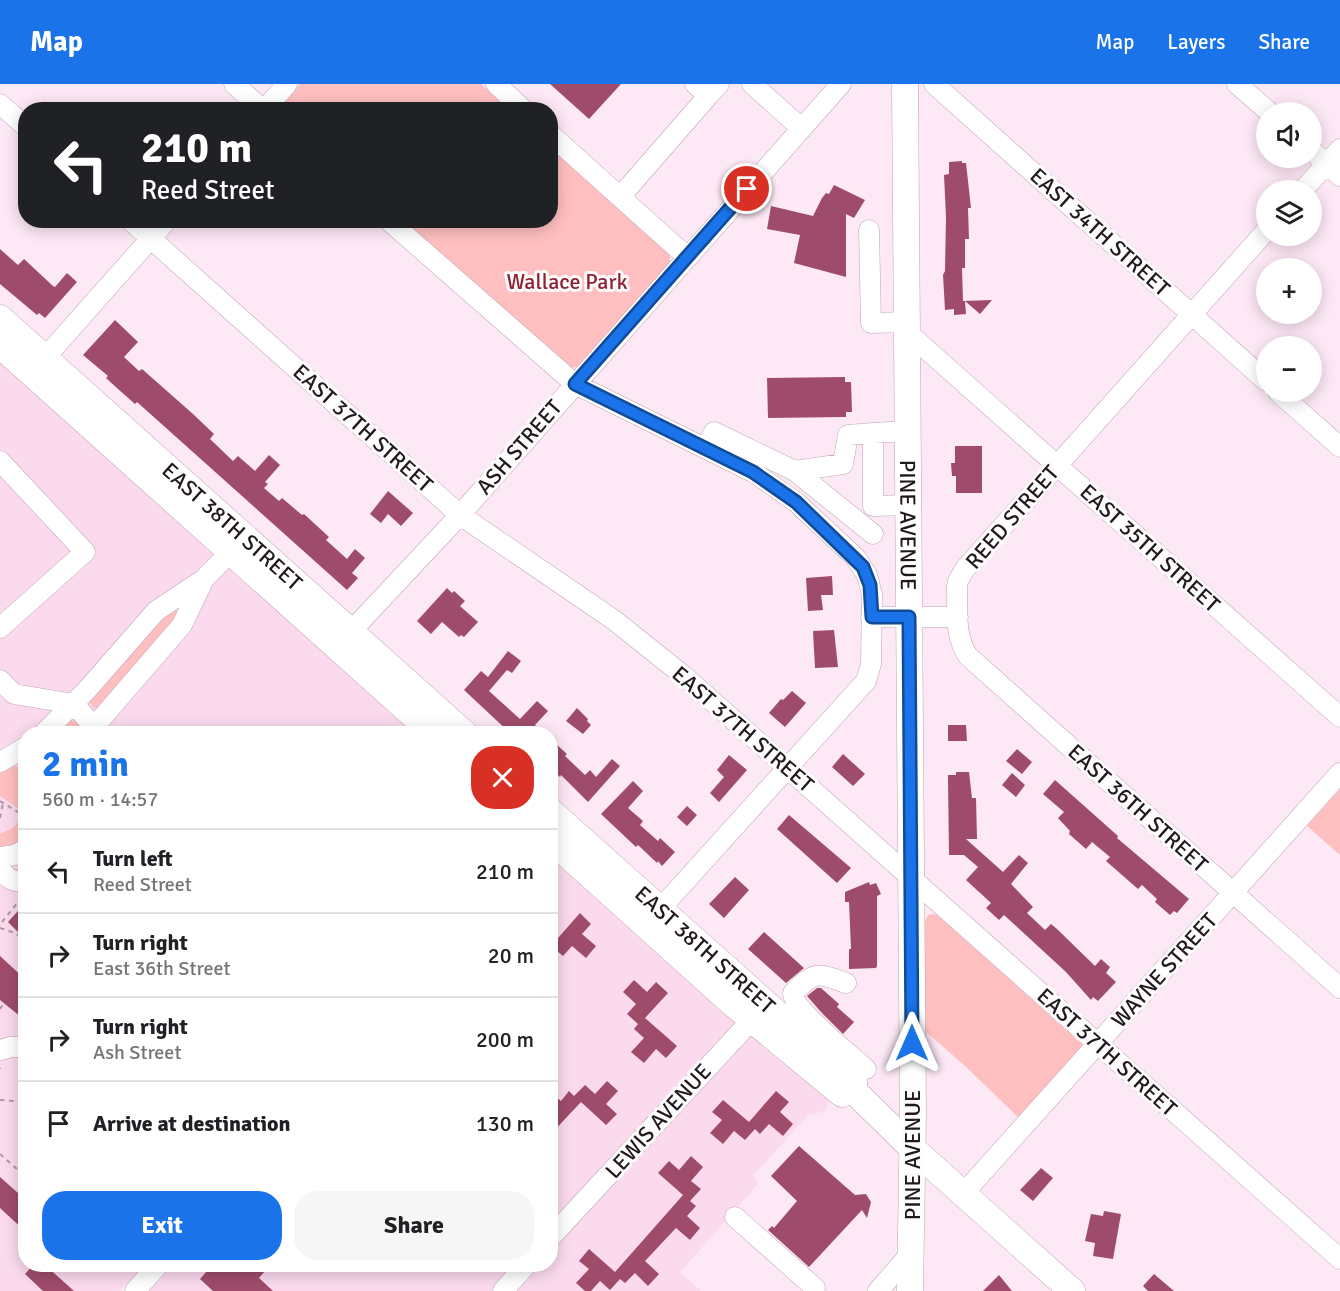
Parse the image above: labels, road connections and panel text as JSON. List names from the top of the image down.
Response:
{
  "streets": {
    "main road": ["EAST 38TH STREET", "PINE AVENUE"],
    "street": [
      "EAST 34TH STREET",
      "EAST 37TH STREET",
      "ASH STREET",
      "REED STREET",
      "EAST 35TH STREET",
      "EAST 36TH STREET",
      "WAYNE STREET",
      "LEWIS AVENUE"
    ]
  },
  "crossings": [
    ["EAST 34TH STREET", "REED STREET"],
    ["EAST 37TH STREET", "ASH STREET"],
    ["EAST 37TH STREET", "PINE AVENUE"],
    ["EAST 37TH STREET", "WAYNE STREET"],
    ["ASH STREET", "EAST 38TH STREET"],
    ["REED STREET", "EAST 35TH STREET"],
    ["REED STREET", "EAST 36TH STREET"],
    ["EAST 38TH STREET", "PINE AVENUE"],
    ["EAST 38TH STREET", "WAYNE STREET"],
    ["EAST 38TH STREET", "LEWIS AVENUE"],
    ["PINE AVENUE", "EAST 35TH STREET"],
    ["EAST 36TH STREET", "WAYNE STREET"]
  ],
  "parks": ["Wallace Park"],
  "page": {
    "header": "Map",
    "nav": ["Map", "Layers", "Share"],
    "map_buttons": ["+", "−"],
    "turn": ["210 m", "Reed Street"],
    "heading": ["2 min", "560 m · 14:57"],
    "list": [
      {
        "name": "Turn left",
        "note": "Reed Street",
        "value": "210 m"
      },
      {
        "name": "Turn right",
        "note": "East 36th Street",
        "value": "20 m"
      },
      {
        "name": "Turn right",
        "note": "Ash Street",
        "value": "200 m"
      },
      {
        "name": "Arrive at destination",
        "value": "130 m"
      }
    ],
    "buttons": ["Exit", "Share"]
  }
}
